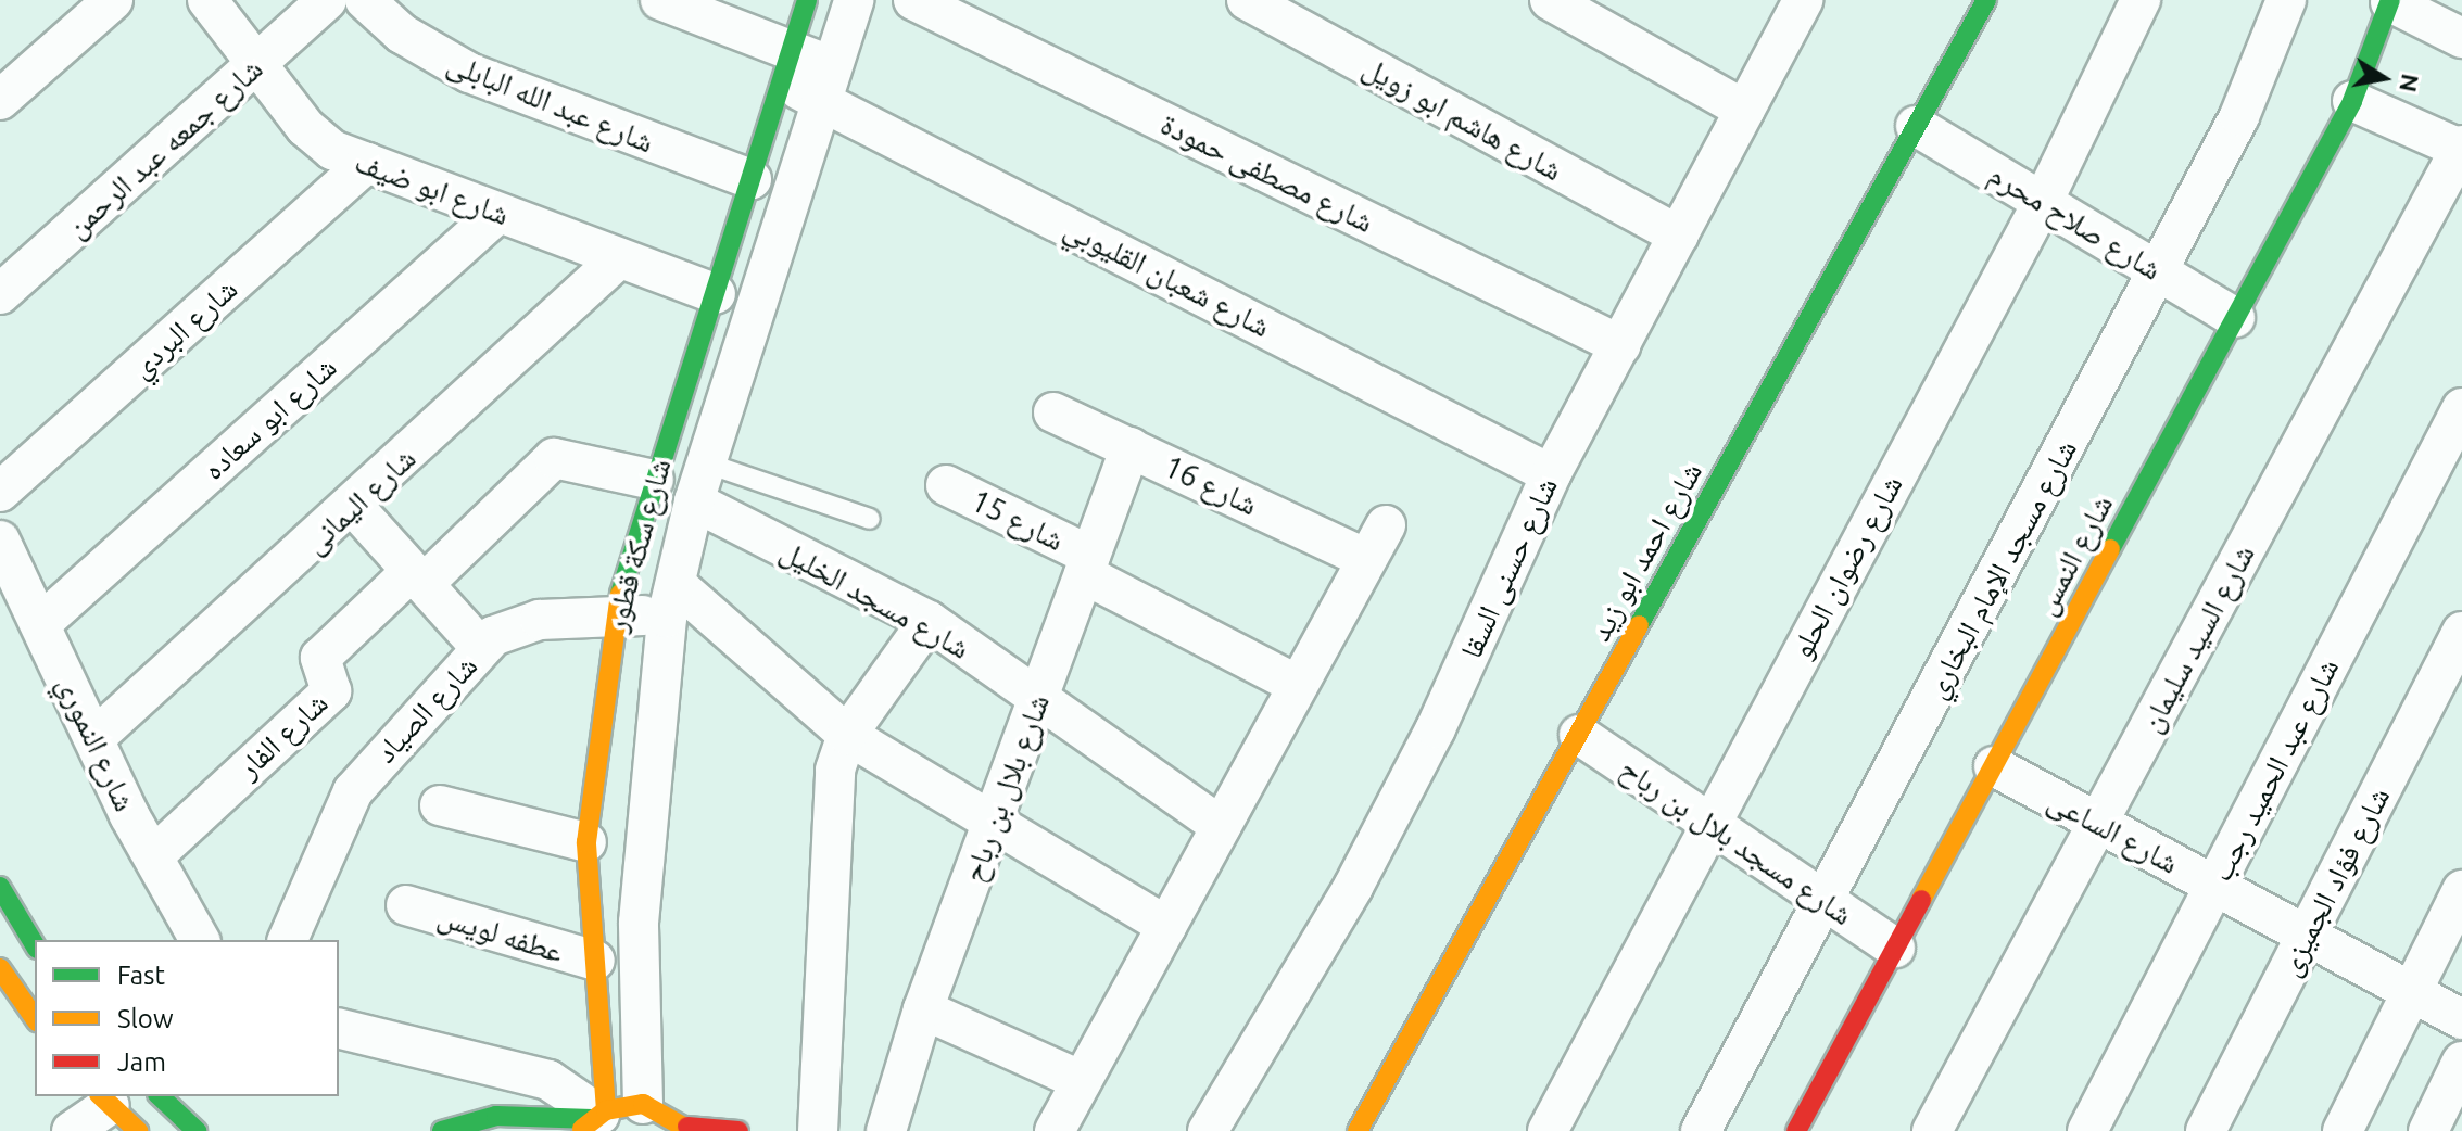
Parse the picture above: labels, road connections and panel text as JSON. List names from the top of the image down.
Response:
{
  "streets": {
    "street": [
      "شارع عبد الله البابلى",
      "شارع هاشم ابو زويل",
      "شارع جمعه عبد الرحمن",
      "شارع مصطفى حمودة",
      "شارع ابو ضيف",
      "شارع صلاح محرم",
      "شارع شعبان القليوبي",
      "شارع البردي",
      "شارع ابو سعاده",
      "شارع 16",
      "شارع اليمانى",
      "شارع 15",
      "شارع سكة قطور",
      "شارع احمد ابو زيد",
      "شارع النمس",
      "شارع رضوان الحلو",
      "شارع حسنى السقا",
      "شارع مسجد الإمام البخاري",
      "شارع مسجد الخليل",
      "شارع السيد سليمان",
      "شارع الصياد",
      "شارع الفار",
      "شارع النموري",
      "شارع عبد الحميد رجب",
      "شارع بلال بن رباح",
      "شارع الساعى",
      "شارع مسجد بلال بن رباح",
      "شارع فؤاد الجميزى",
      "عطفه لويس"
    ]
  },
  "crossings": [
    ["شارع عبد الله البابلى", "شارع سكة قطور"],
    ["شارع هاشم ابو زويل", "شارع حسنى السقا"],
    ["شارع جمعه عبد الرحمن", "شارع ابو ضيف"],
    ["شارع مصطفى حمودة", "شارع حسنى السقا"],
    ["شارع ابو ضيف", "شارع البردي"],
    ["شارع ابو ضيف", "شارع ابو سعاده"],
    ["شارع ابو ضيف", "شارع اليمانى"],
    ["شارع ابو ضيف", "شارع سكة قطور"],
    ["شارع صلاح محرم", "شارع احمد ابو زيد"],
    ["شارع صلاح محرم", "شارع النمس"],
    ["شارع صلاح محرم", "شارع رضوان الحلو"],
    ["شارع صلاح محرم", "شارع مسجد الإمام البخاري"],
    ["شارع شعبان القليوبي", "شارع سكة قطور"],
    ["شارع شعبان القليوبي", "شارع حسنى السقا"],
    ["شارع ابو سعاده", "شارع النموري"],
    ["شارع 16", "شارع بلال بن رباح"],
    ["شارع اليمانى", "شارع النموري"],
    ["شارع 15", "شارع بلال بن رباح"],
    ["شارع سكة قطور", "شارع مسجد الخليل"],
    ["شارع سكة قطور", "شارع الصياد"],
    ["شارع سكة قطور", "شارع الفار"],
    ["شارع سكة قطور", "عطفه لويس"],
    ["شارع احمد ابو زيد", "شارع مسجد بلال بن رباح"],
    ["شارع النمس", "شارع الساعى"],
    ["شارع النمس", "شارع مسجد بلال بن رباح"],
    ["شارع رضوان الحلو", "شارع مسجد بلال بن رباح"],
    ["شارع مسجد الإمام البخاري", "شارع مسجد بلال بن رباح"],
    ["شارع مسجد الخليل", "شارع بلال بن رباح"],
    ["شارع السيد سليمان", "شارع الساعى"],
    ["شارع الفار", "شارع النموري"],
    ["شارع عبد الحميد رجب", "شارع الساعى"],
    ["شارع الساعى", "شارع فؤاد الجميزى"]
  ],
  "legend": ["Fast", "Slow", "Jam"],
  "north": "right"
}
